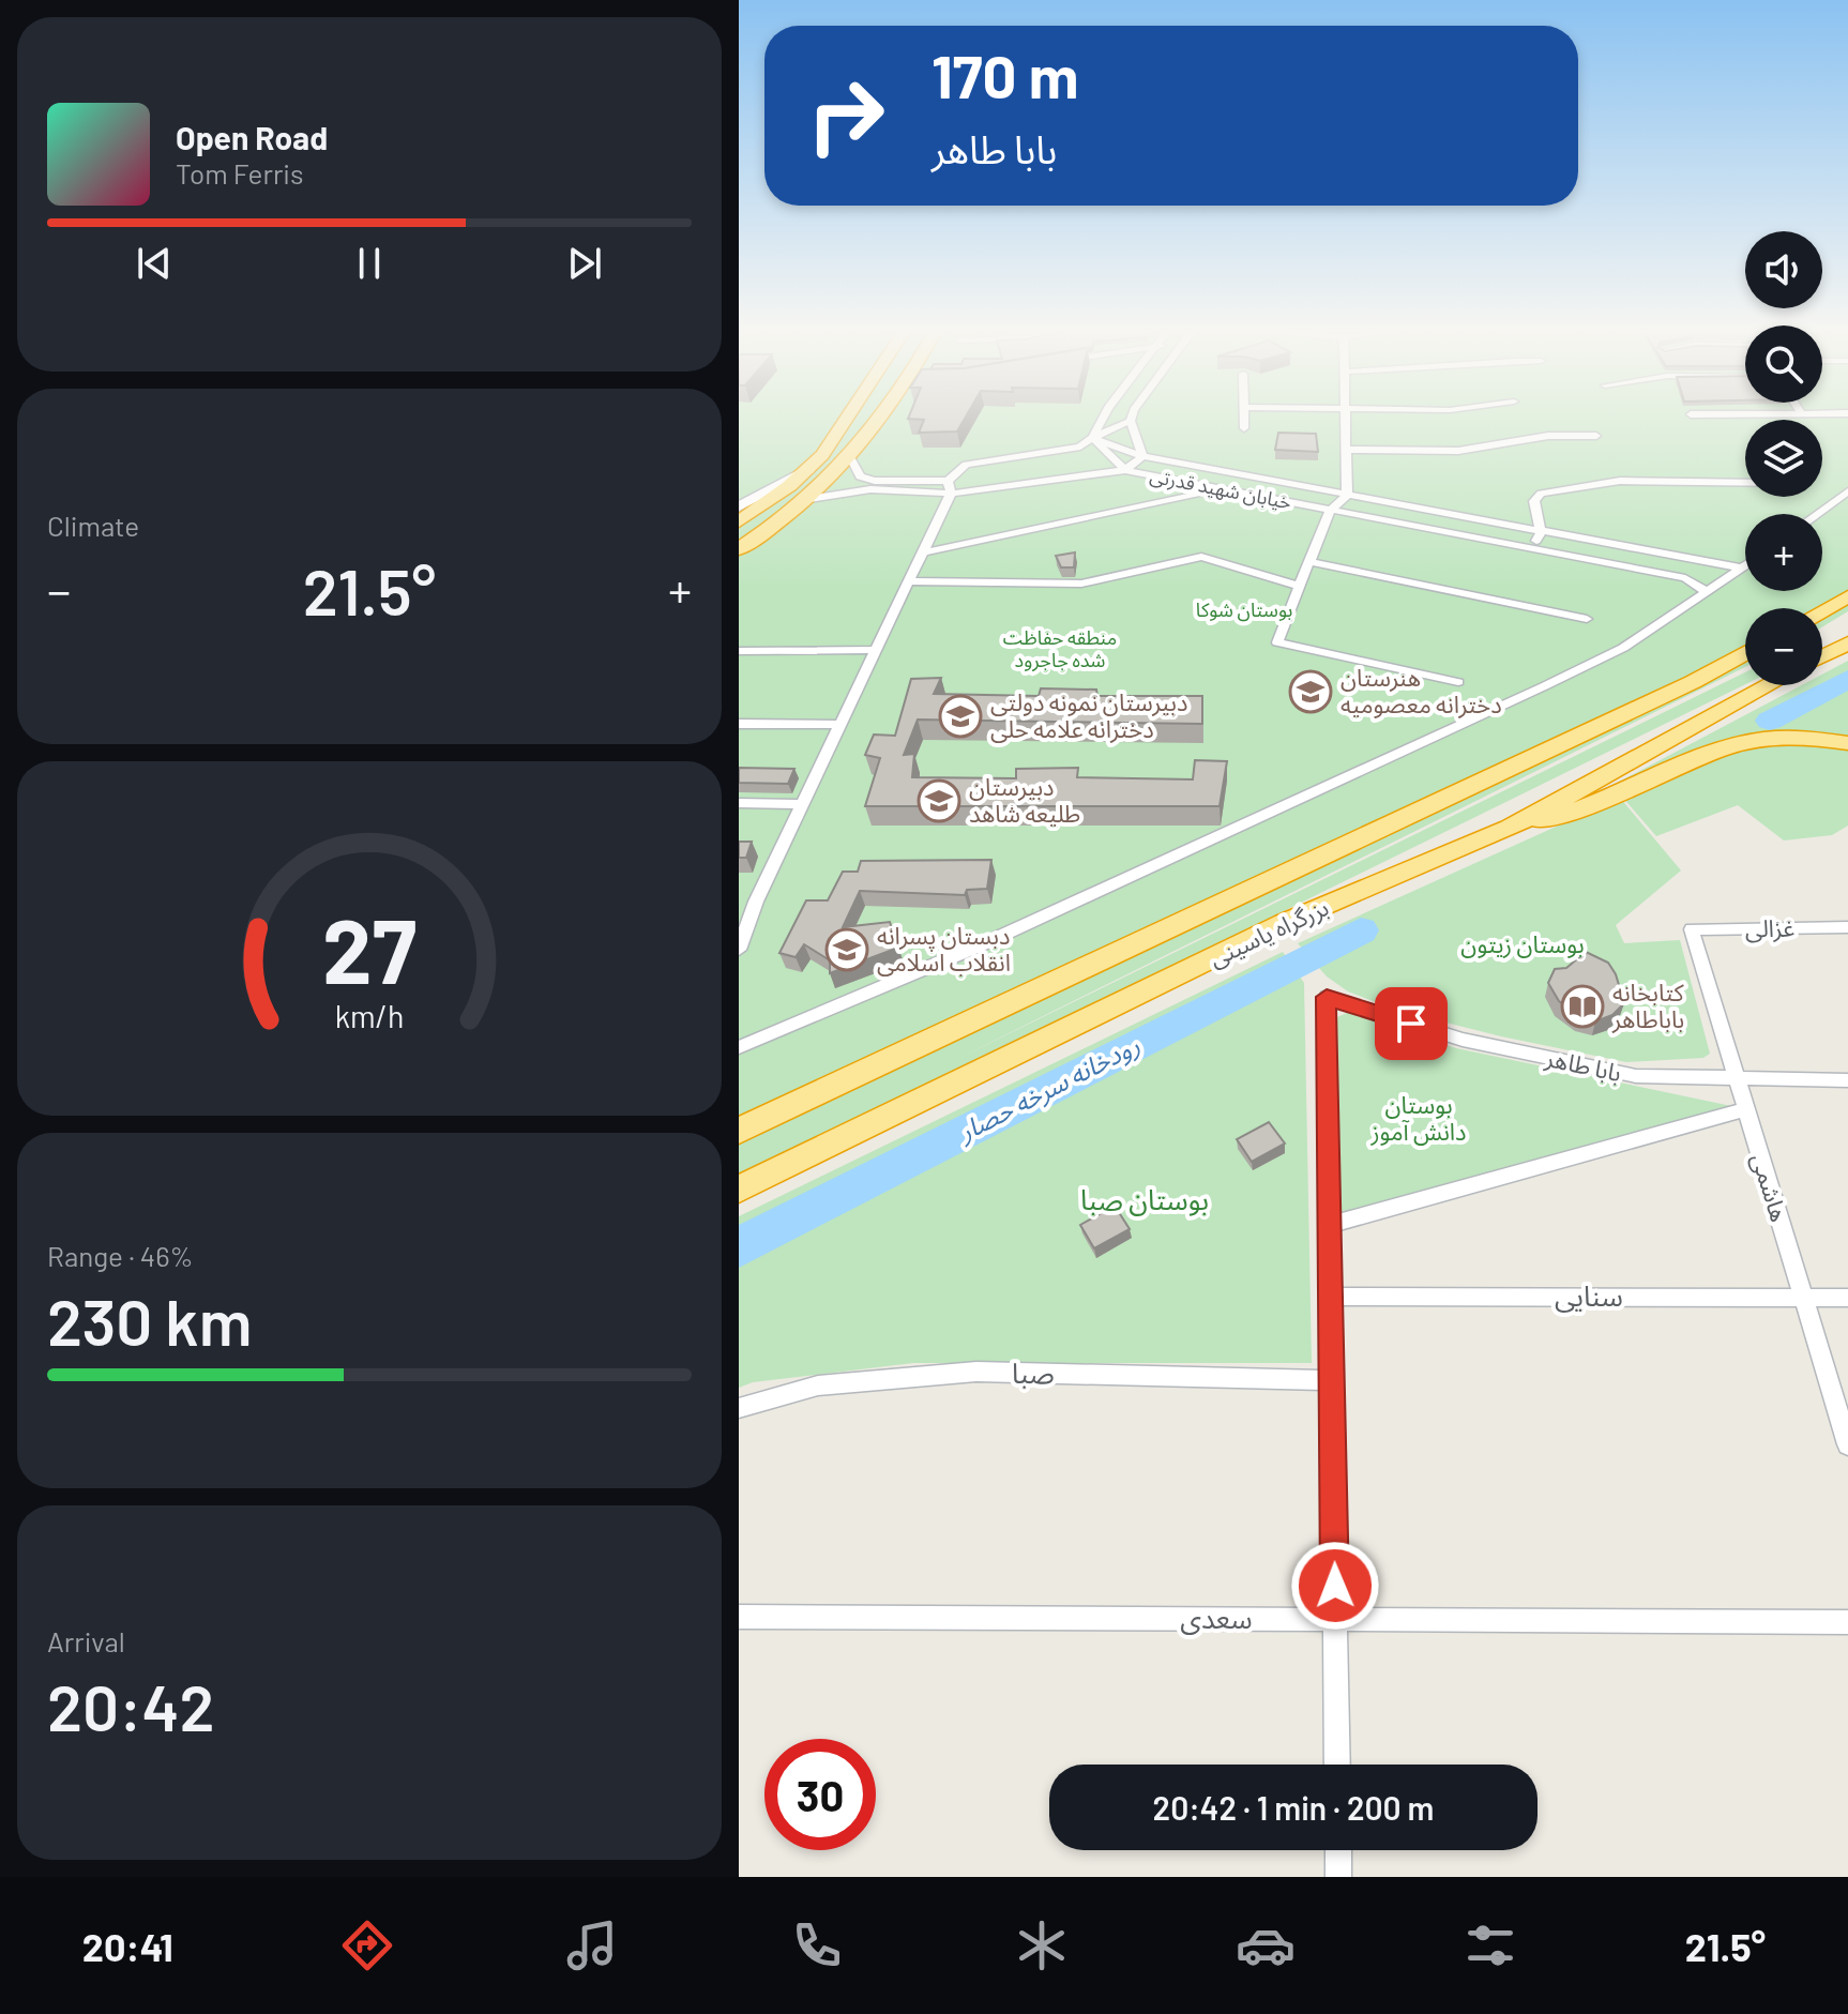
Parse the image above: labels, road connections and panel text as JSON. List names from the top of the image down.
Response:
{
  "streets": {
    "highway": ["بزرگراه یاسینی"],
    "street": [
      "خیابان شهید قدرتی",
      "غزالی",
      "بابا طاهر",
      "هاشمی",
      "سنایی",
      "صبا",
      "سعدی"
    ]
  },
  "crossings": [
    ["غزالی", "هاشمی"],
    ["بابا طاهر", "هاشمی"],
    ["هاشمی", "سنایی"]
  ],
  "water": ["رودخانه سرخه حصار"],
  "parks": [
    "بوستان شوکا",
    "منطقه حفاظت شده جاجرود",
    "بوستان زیتون",
    "بوستان دانش آموز",
    "بوستان صبا"
  ],
  "places": {
    "school or university": [
      "هنرستان دخترانه معصومیه",
      "دبیرستان نمونه دولتی دخترانه علامه حلی",
      "دبیرستان طلیعه شاهد",
      "دبستان پسرانه انقلاب اسلامی"
    ],
    "library": ["کتابخانه باباطاهر"]
  },
  "page": {
    "turn": ["170 m", "بابا طاهر"],
    "song": ["Open Road", "Tom Ferris"],
    "map_buttons": ["+", "−"],
    "tile": [
      "Climate",
      ["Range · 46%", "230 km"],
      ["Arrival", "20:42"]
    ],
    "heat": ["−", "21.5°", "+"],
    "limit": "30",
    "trip": "20:42 · 1 min · 200 m",
    "tabs": ["20:41", "21.5°"],
    "gauge": ["27", "km/h"]
  }
}
